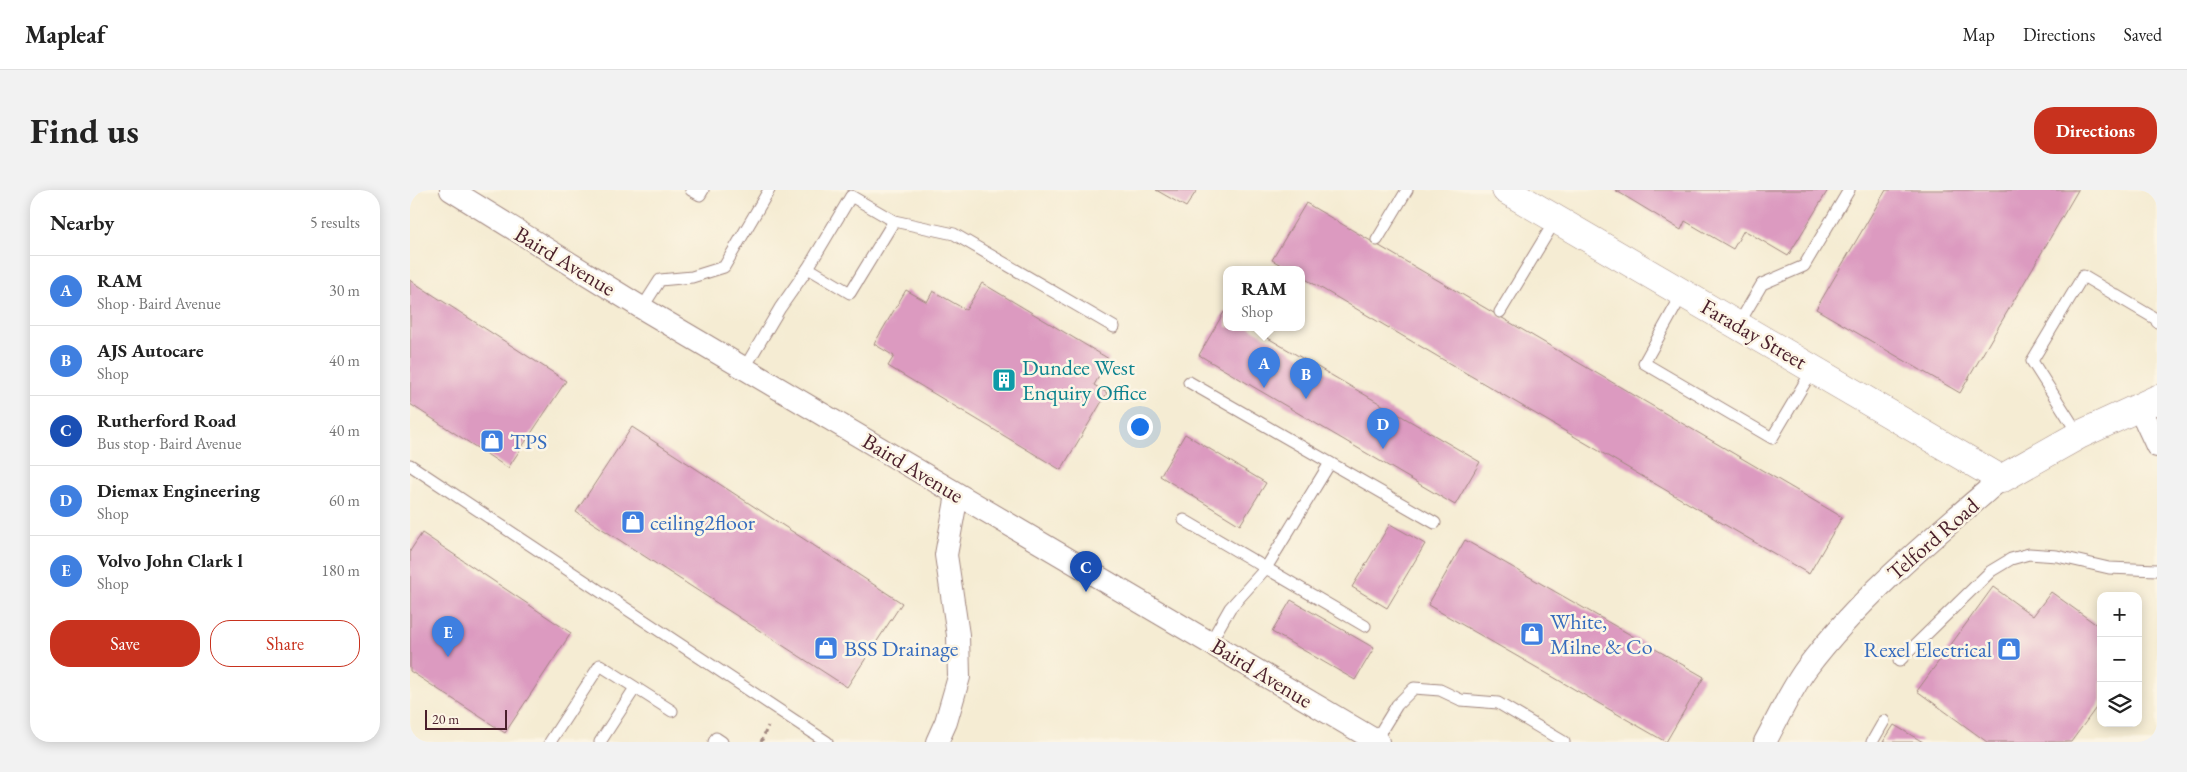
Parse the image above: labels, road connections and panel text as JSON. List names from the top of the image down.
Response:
{
  "streets": {
    "street": ["Baird Avenue", "Faraday Street", "Telford Road"]
  },
  "crossings": [
    ["Faraday Street", "Telford Road"]
  ],
  "places": {
    "building": ["Dundee West Enquiry Office"],
    "shop": [
      "TPS",
      "ceiling2floor",
      "White, Milne & Co",
      "BSS Drainage",
      "Rexel Electrical"
    ]
  },
  "scale_bar": "20 m",
  "page": {
    "header": "Mapleaf",
    "nav": ["Map", "Directions", "Saved"],
    "buttons": [
      "Directions",
      ["Save", "Share"]
    ],
    "title": "Find us",
    "heading": ["Nearby", "5 results"],
    "list": [
      {
        "mark": "A",
        "name": "RAM",
        "note": "Shop · Baird Avenue",
        "value": "30 m"
      },
      {
        "mark": "B",
        "name": "AJS Autocare",
        "note": "Shop",
        "value": "40 m"
      },
      {
        "mark": "C",
        "name": "Rutherford Road",
        "note": "Bus stop · Baird Avenue",
        "value": "40 m"
      },
      {
        "mark": "D",
        "name": "Diemax Engineering",
        "note": "Shop",
        "value": "60 m"
      },
      {
        "mark": "E",
        "name": "Volvo John Clark l",
        "note": "Shop",
        "value": "180 m"
      }
    ],
    "popup": ["RAM", "Shop"],
    "pins": [
      "A",
      "B",
      "D",
      "C",
      "E"
    ],
    "map_buttons": ["+", "−"],
    "scale": "20 m"
  }
}
